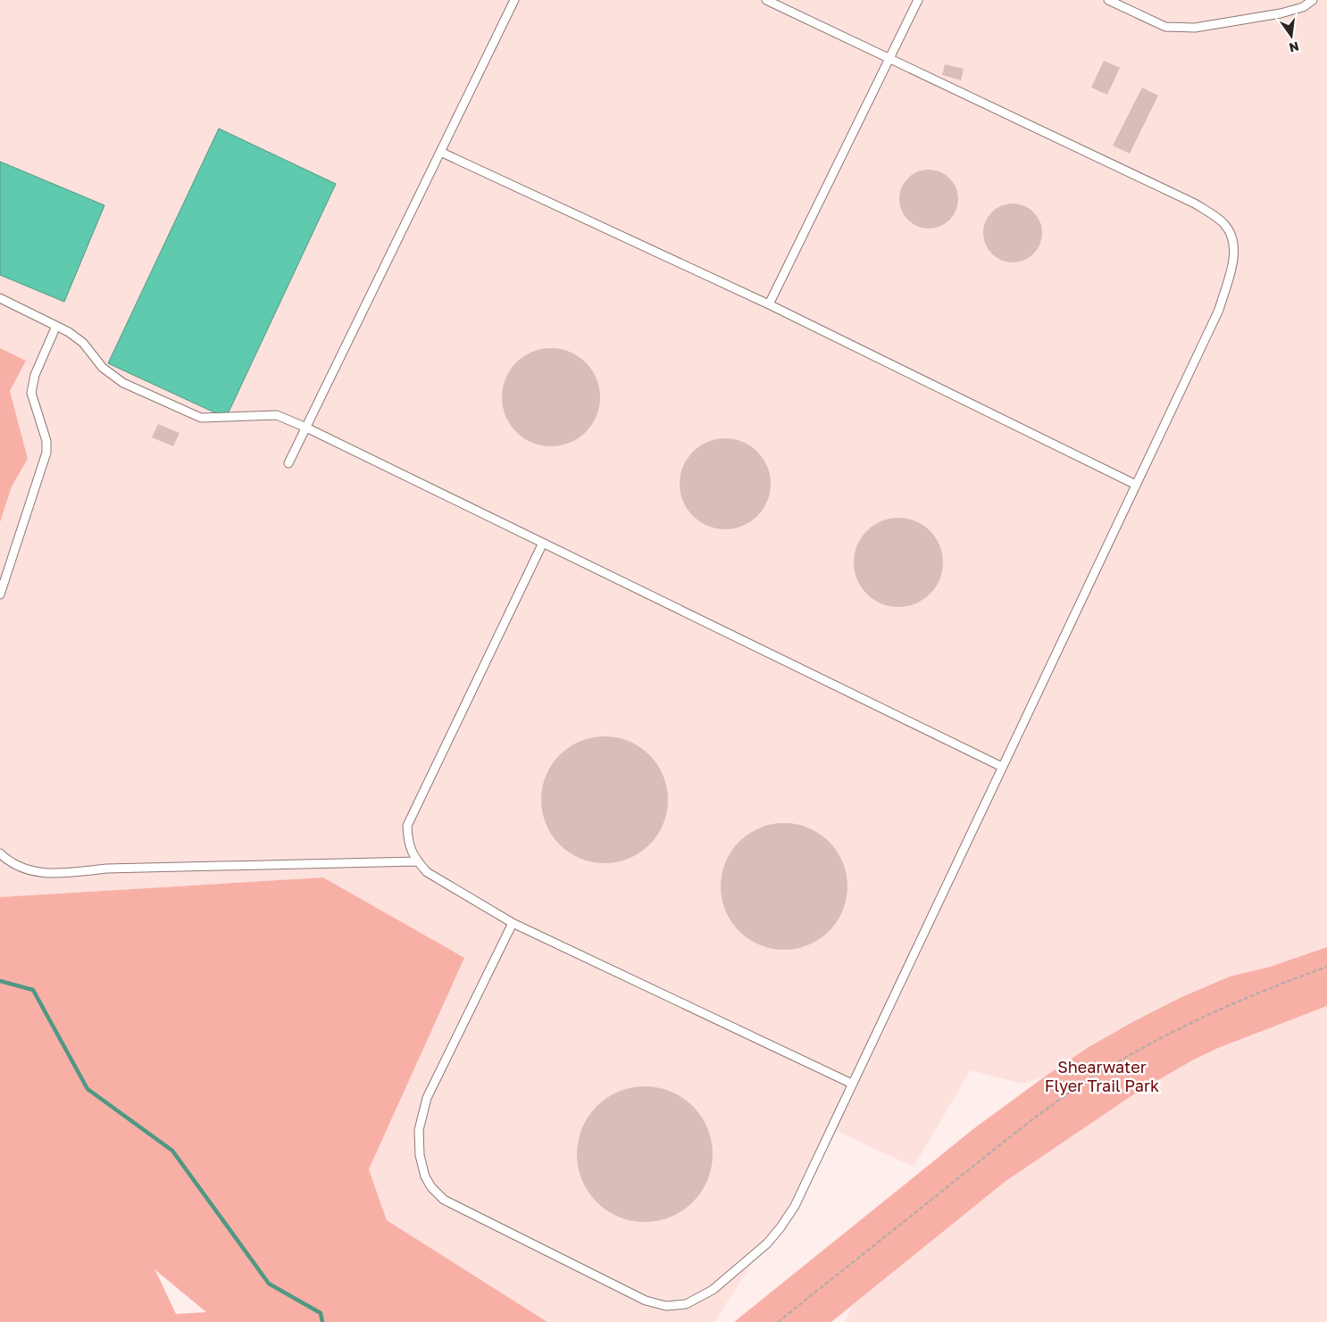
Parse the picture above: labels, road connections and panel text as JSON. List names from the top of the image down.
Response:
{
  "parks": ["Shearwater Flyer Trail Park"],
  "north": "bottom"
}
